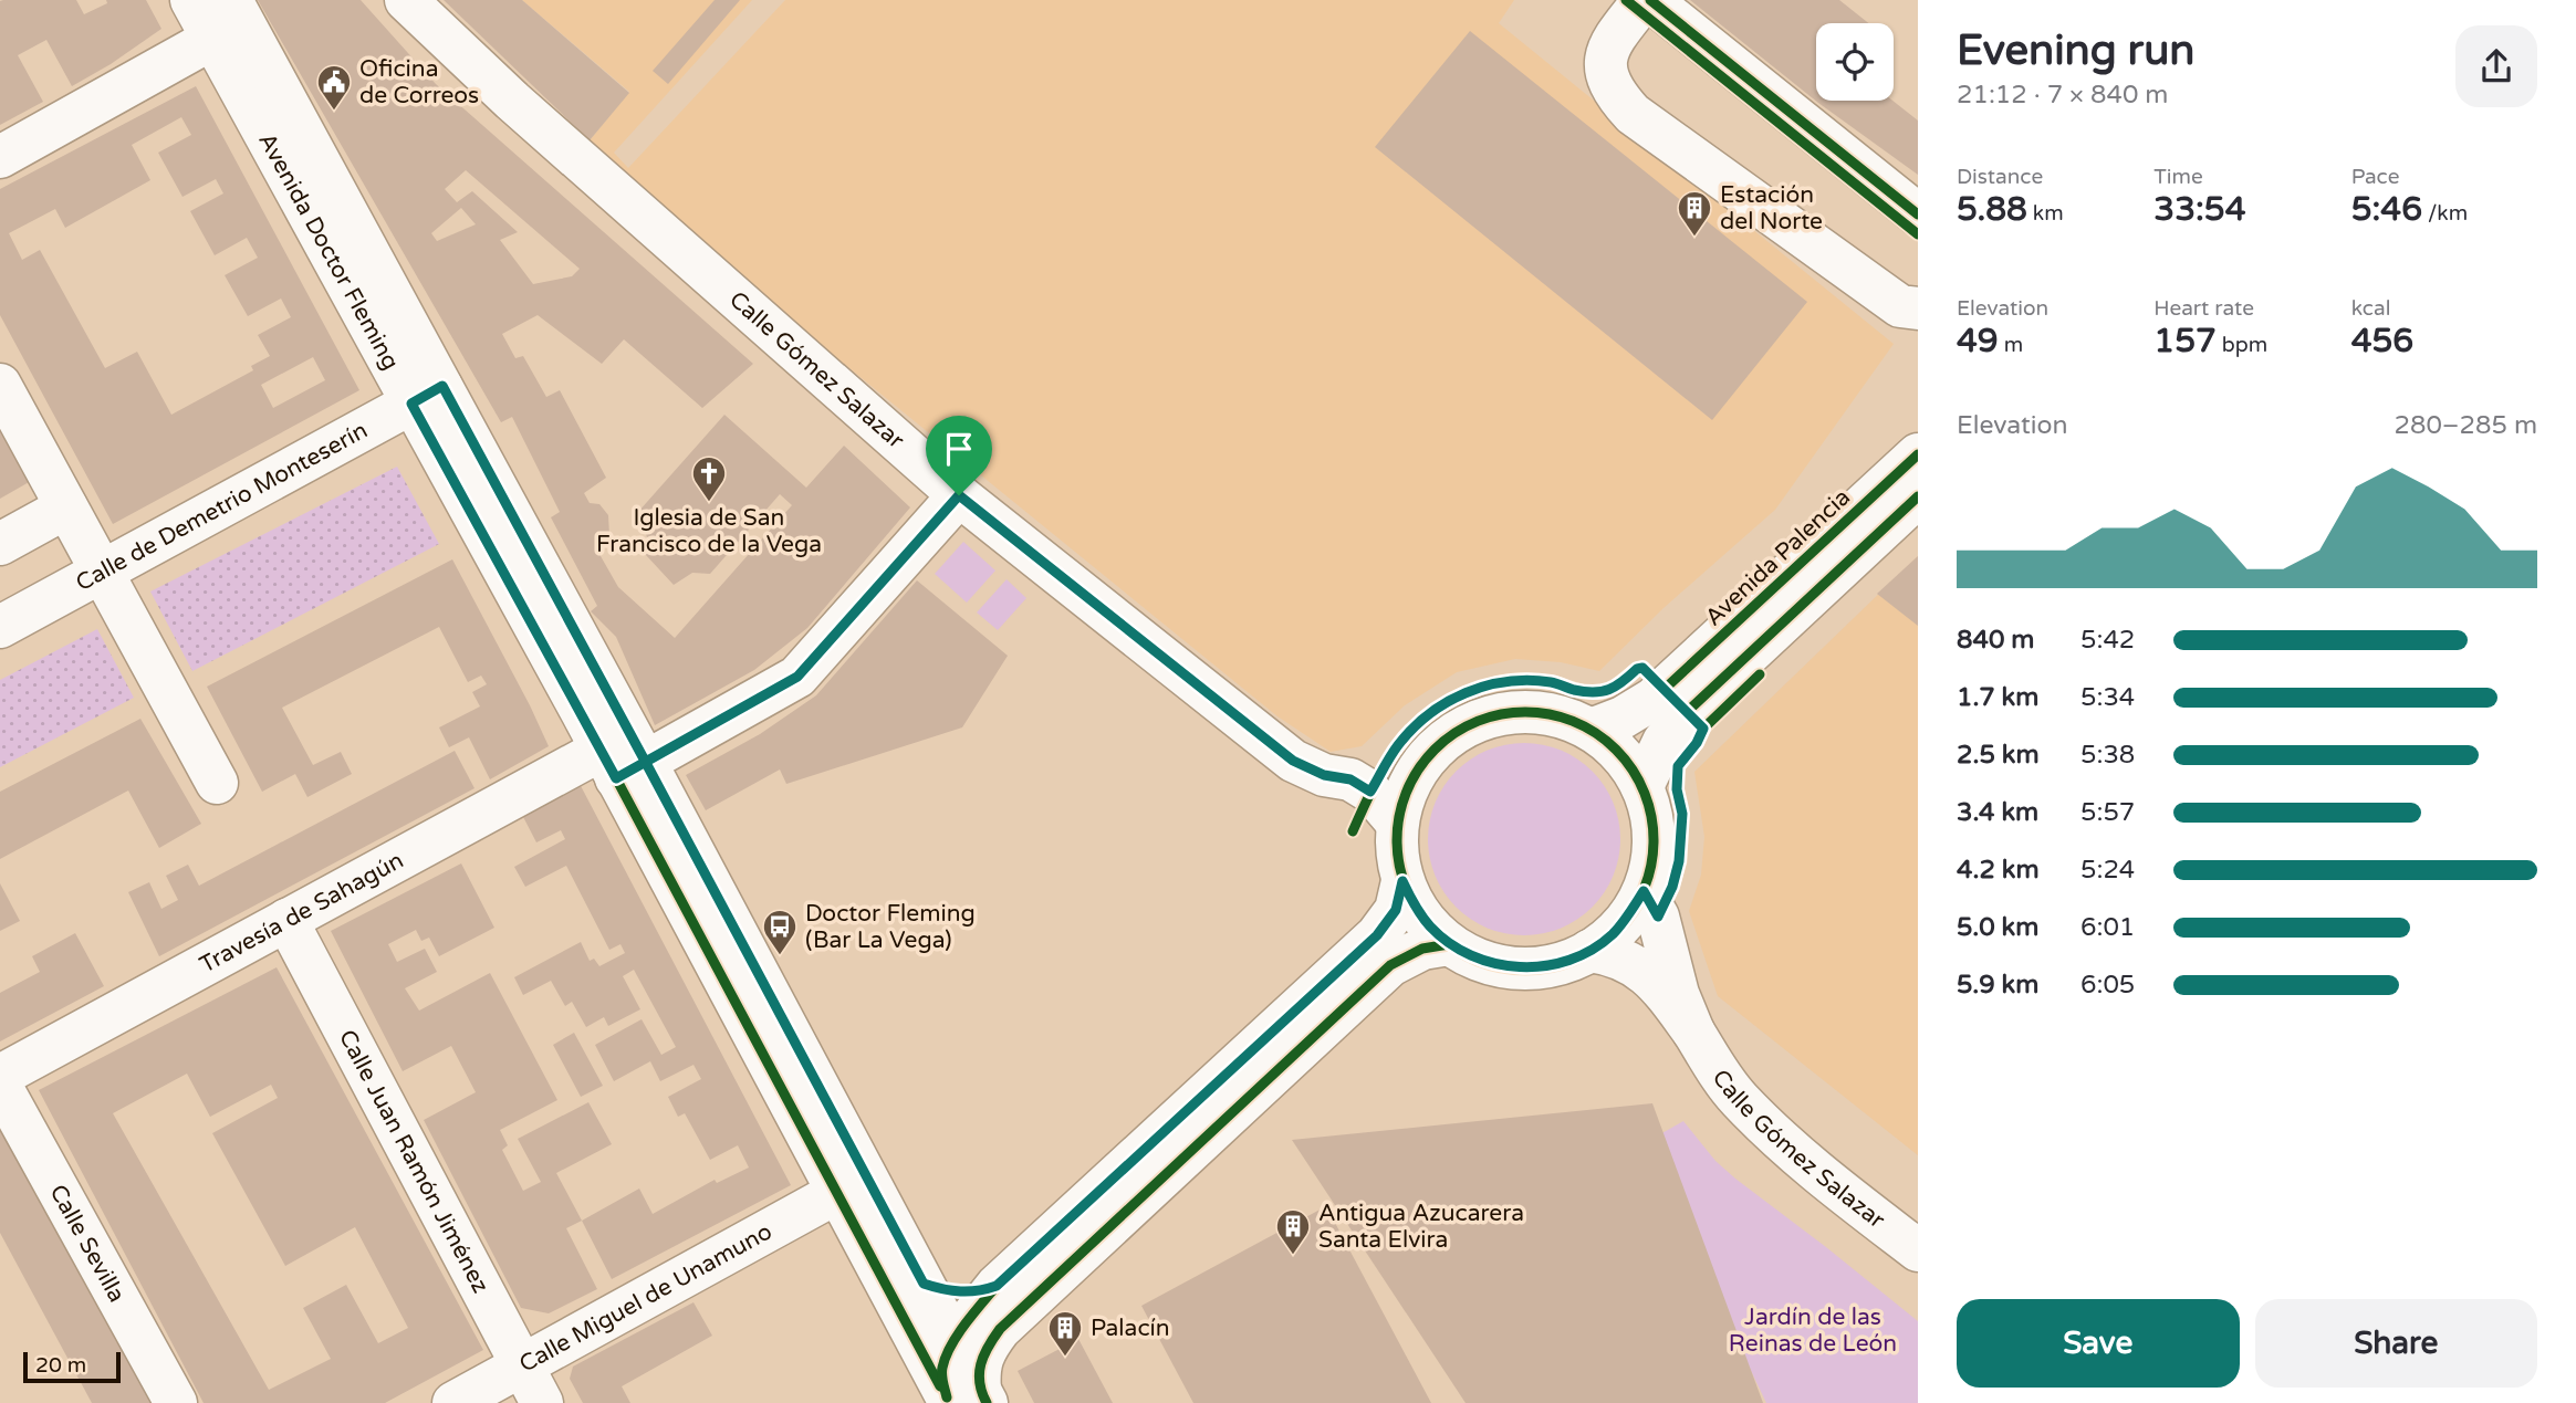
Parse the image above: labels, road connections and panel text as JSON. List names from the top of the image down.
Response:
{
  "streets": {
    "street": [
      "Avenida Doctor Fleming",
      "Calle Gómez Salazar",
      "Calle de Demetrio Monteserín",
      "Avenida Palencia",
      "Travesía de Sahagún",
      "Calle Juan Ramón Jiménez",
      "Calle Sevilla",
      "Calle Miguel de Unamuno"
    ]
  },
  "crossings": [
    ["Avenida Doctor Fleming", "Calle de Demetrio Monteserín"],
    ["Avenida Doctor Fleming", "Travesía de Sahagún"],
    ["Avenida Doctor Fleming", "Calle Miguel de Unamuno"],
    ["Calle Gómez Salazar", "Avenida Palencia"],
    ["Calle Gómez Salazar", "Travesía de Sahagún"],
    ["Travesía de Sahagún", "Calle Juan Ramón Jiménez"],
    ["Calle Juan Ramón Jiménez", "Calle Miguel de Unamuno"]
  ],
  "parks": ["Jardín de las Reinas de León"],
  "places": {
    "public building": ["Oficina de Correos"],
    "building": ["Estación del Norte", "Antigua Azucarera Santa Elvira", "Palacín"],
    "church": ["Iglesia de San Francisco de la Vega"],
    "bus stop": ["Doctor Fleming (Bar La Vega)"]
  },
  "scale_bar": "20 m",
  "page": {
    "heading": ["Evening run", "21:12 · 7 × 840 m"],
    "stats": [
      ["Distance", "5.88 km"],
      ["Time", "33:54"],
      ["Pace", "5:46 /km"],
      ["Elevation", "49 m"],
      ["Heart rate", "157 bpm"],
      ["kcal", "456"]
    ],
    "chart": ["Elevation", "280–285 m"],
    "list": [
      {
        "name": "840 m",
        "note": "5:42"
      },
      {
        "name": "1.7 km",
        "note": "5:34"
      },
      {
        "name": "2.5 km",
        "note": "5:38"
      },
      {
        "name": "3.4 km",
        "note": "5:57"
      },
      {
        "name": "4.2 km",
        "note": "5:24"
      },
      {
        "name": "5.0 km",
        "note": "6:01"
      },
      {
        "name": "5.9 km",
        "note": "6:05"
      }
    ],
    "buttons": ["Save", "Share"],
    "scale": "20 m"
  }
}
